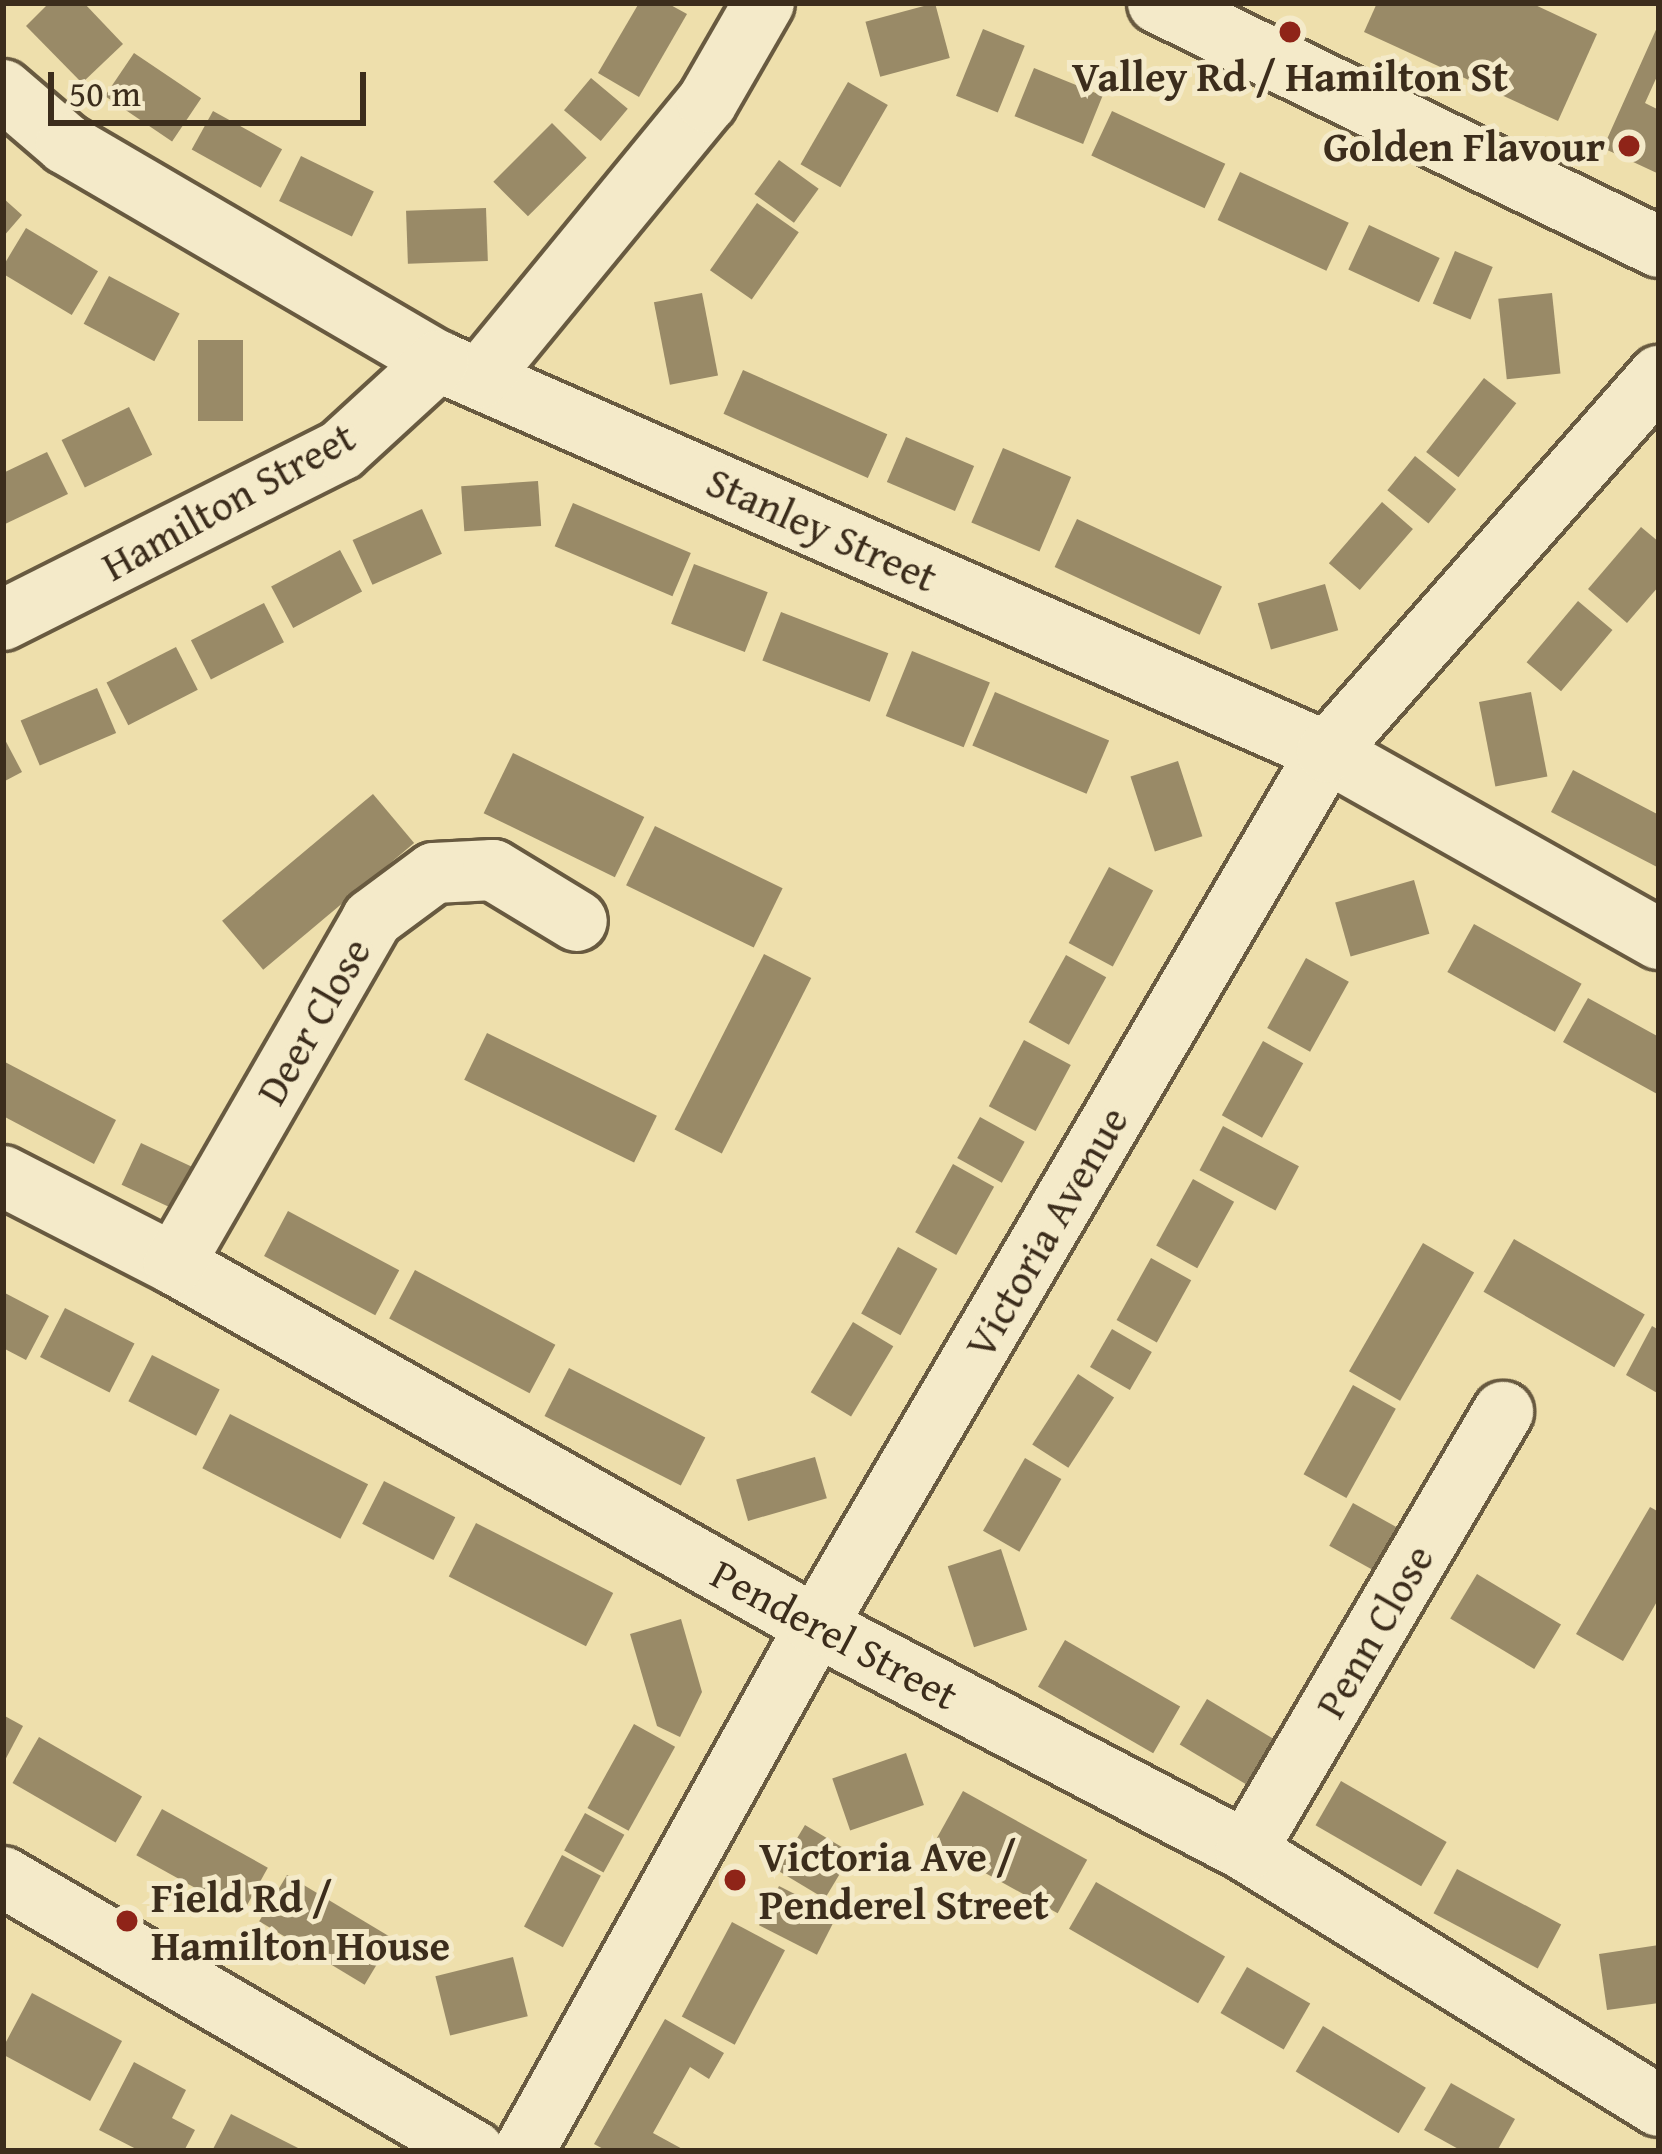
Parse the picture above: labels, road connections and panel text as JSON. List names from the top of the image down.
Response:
{
  "streets": {
    "street": [
      "Hamilton Street",
      "Stanley Street",
      "Deer Close",
      "Victoria Avenue",
      "Penn Close",
      "Penderel Street"
    ]
  },
  "crossings": [
    ["Hamilton Street", "Stanley Street"],
    ["Stanley Street", "Victoria Avenue"],
    ["Deer Close", "Penderel Street"],
    ["Victoria Avenue", "Penderel Street"],
    ["Penn Close", "Penderel Street"]
  ],
  "places": [
    "Valley Rd / Hamilton St",
    "Golden Flavour",
    "Victoria Ave / Penderel Street",
    "Field Rd / Hamilton House"
  ],
  "scale_bar": "50 m"
}
